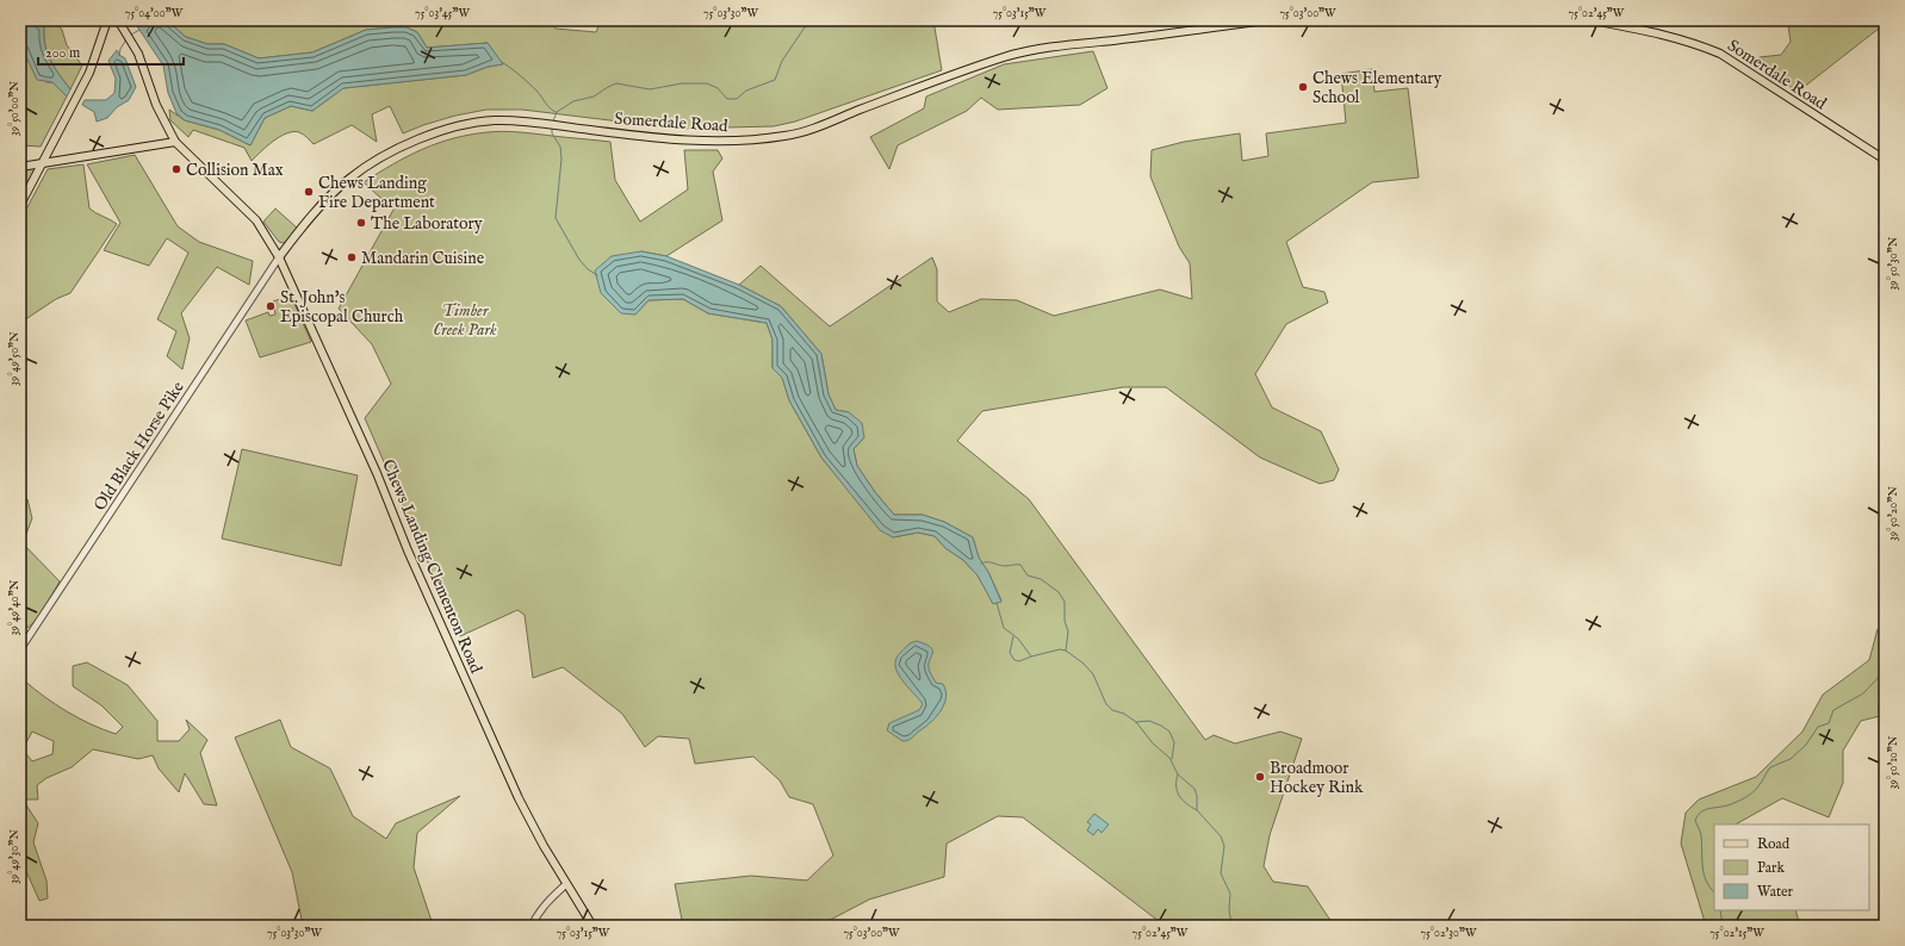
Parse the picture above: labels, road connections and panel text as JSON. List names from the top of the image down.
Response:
{
  "streets": {
    "main road": ["Somerdale Road", "Chews Landing Clementon Road"],
    "street": ["Old Black Horse Pike"]
  },
  "crossings": [
    ["Somerdale Road", "Old Black Horse Pike"],
    ["Somerdale Road", "Chews Landing Clementon Road"],
    ["Old Black Horse Pike", "Chews Landing Clementon Road"]
  ],
  "parks": ["Timber Creek Park"],
  "places": [
    "Chews Elementary School",
    "Collision Max",
    "Chews Landing Fire Department",
    "The Laboratory",
    "Mandarin Cuisine",
    "St. John's Episcopal Church",
    "Broadmoor Hockey Rink"
  ],
  "legend": ["Road", "Park", "Water"],
  "scale_bar": "200 m",
  "coordinates": [
    "75°04'00\"W",
    "75°03'45\"W",
    "75°03'30\"W",
    "75°03'15\"W",
    "75°03'00\"W",
    "75°02'45\"W",
    "39°50'00\"N",
    "39°50'30\"N",
    "39°49'50\"N",
    "39°50'20\"N",
    "39°49'40\"N",
    "39°50'10\"N",
    "39°49'30\"N",
    "75°02'30\"W",
    "75°02'15\"W"
  ]
}
